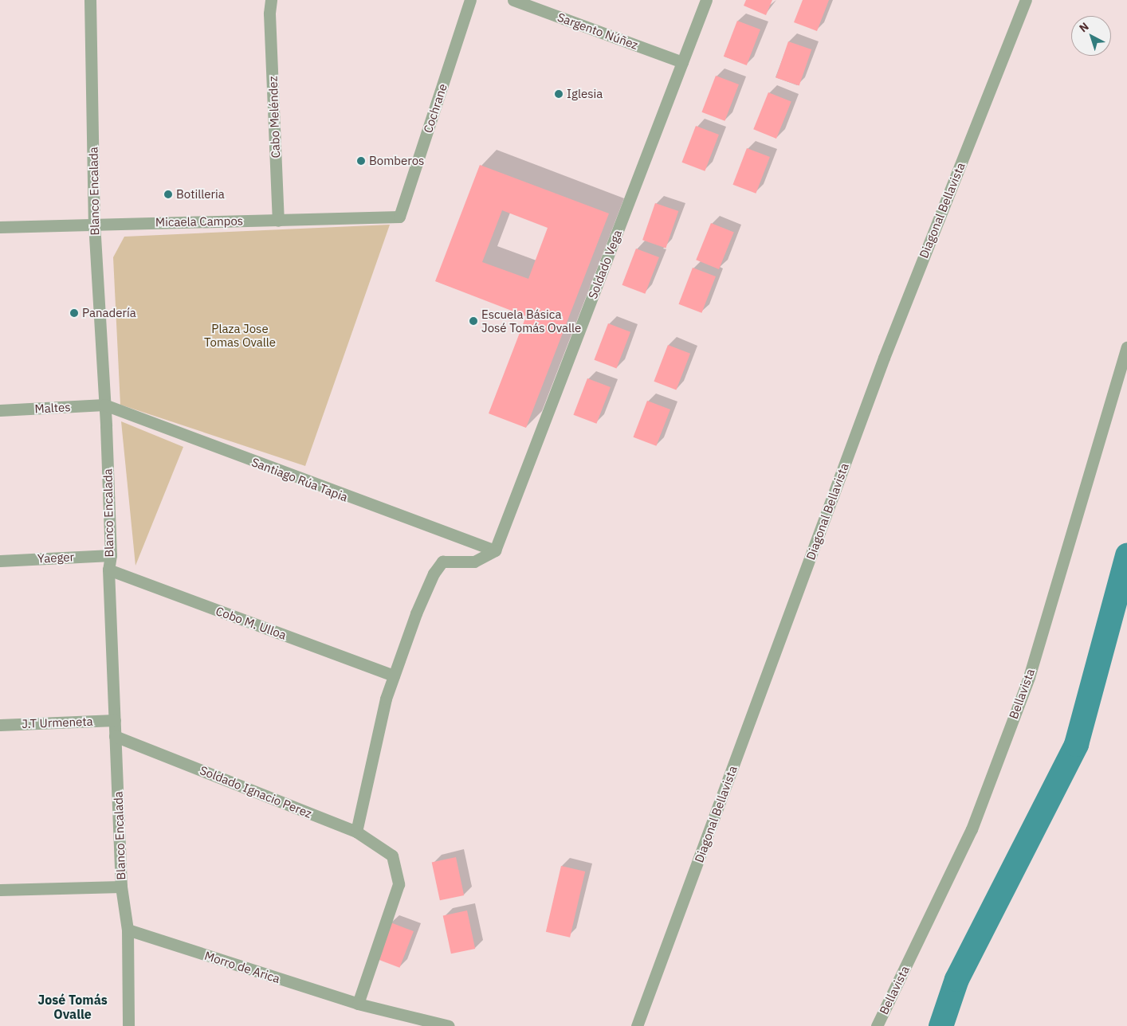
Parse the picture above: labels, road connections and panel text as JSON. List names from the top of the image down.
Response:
{
  "streets": {
    "street": [
      "Sargento Núñez",
      "Cochrane",
      "Cabo Meléndez",
      "Blanco Encalada",
      "Diagonal Bellavista",
      "Micaela Campos",
      "Soldado Vega",
      "Maltes",
      "Santiago Rúa Tapia",
      "Yaeger",
      "Cobo M. Ulloa",
      "Bellavista",
      "J.T Urmeneta",
      "Soldado Ignacio Perez",
      "Morro de Arica"
    ]
  },
  "crossings": [
    ["Sargento Núñez", "Soldado Vega"],
    ["Cochrane", "Micaela Campos"],
    ["Cabo Meléndez", "Micaela Campos"],
    ["Blanco Encalada", "Micaela Campos"],
    ["Blanco Encalada", "Maltes"],
    ["Blanco Encalada", "Santiago Rúa Tapia"],
    ["Blanco Encalada", "Yaeger"],
    ["Blanco Encalada", "Cobo M. Ulloa"],
    ["Blanco Encalada", "J.T Urmeneta"],
    ["Blanco Encalada", "Soldado Ignacio Perez"],
    ["Blanco Encalada", "Morro de Arica"],
    ["Soldado Vega", "Santiago Rúa Tapia"],
    ["Maltes", "Santiago Rúa Tapia"],
    ["Soldado Ignacio Perez", "Morro de Arica"]
  ],
  "districts": ["José Tomás Ovalle"],
  "parks": ["Plaza Jose Tomas Ovalle"],
  "places": [
    "Iglesia",
    "Bomberos",
    "Botilleria",
    "Panadería",
    "Escuela Básica José Tomás Ovalle"
  ],
  "north": "top left"
}
